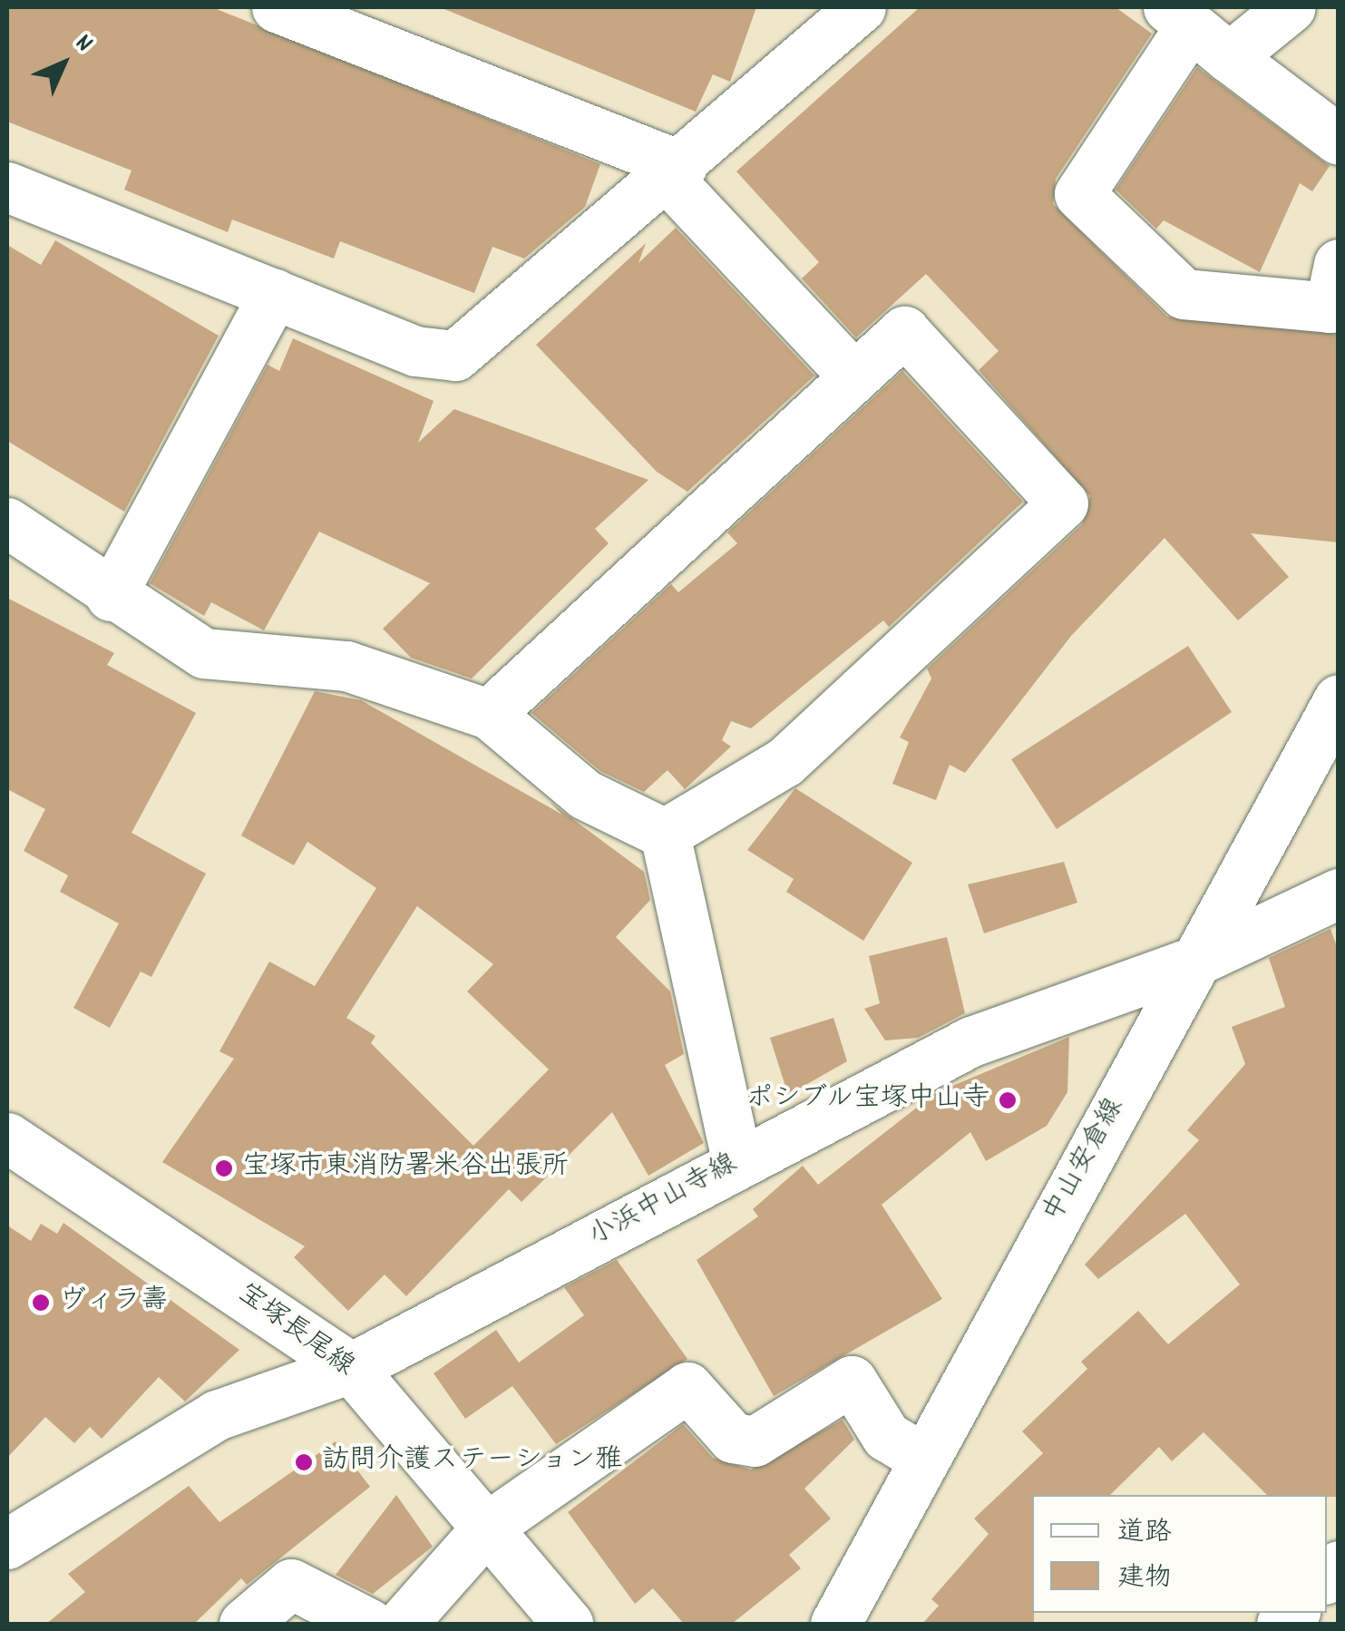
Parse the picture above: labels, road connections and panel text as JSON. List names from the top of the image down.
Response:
{
  "streets": {
    "street": ["中山安倉線", "小浜中山寺線", "宝塚長尾線"]
  },
  "crossings": [
    ["中山安倉線", "小浜中山寺線"],
    ["小浜中山寺線", "宝塚長尾線"]
  ],
  "places": [
    "ポシブル宝塚中山寺",
    "宝塚市東消防署米谷出張所",
    "ヴィラ壽",
    "訪問介護ステーション雅"
  ],
  "legend": ["道路", "建物"],
  "north": "top right"
}
